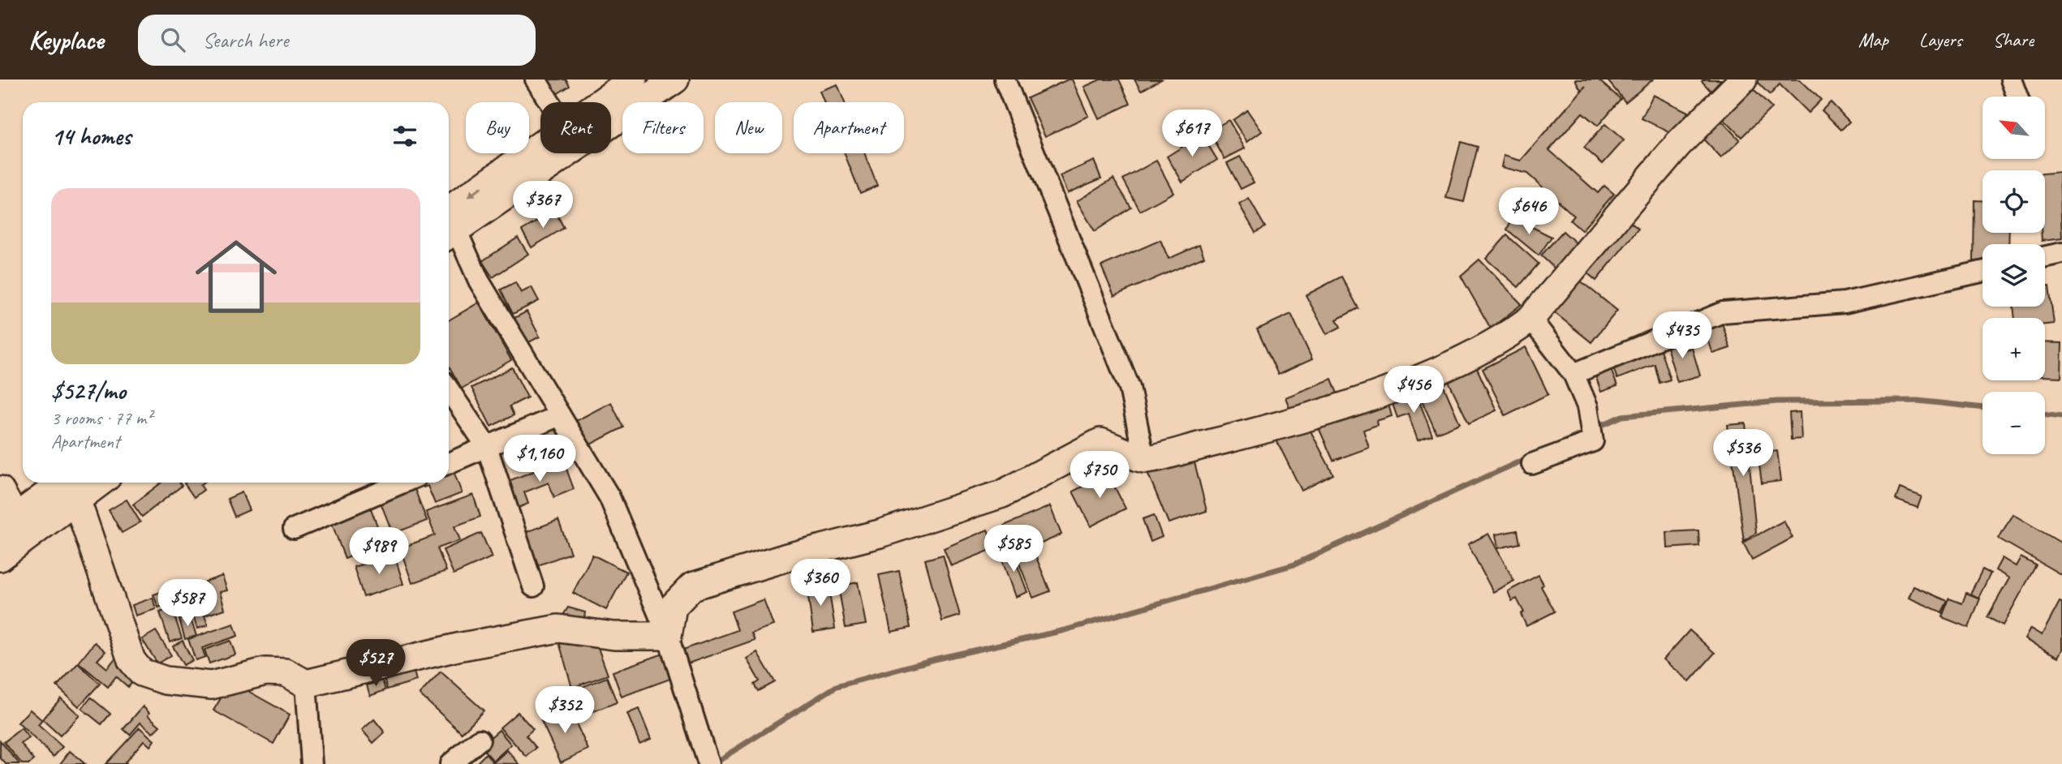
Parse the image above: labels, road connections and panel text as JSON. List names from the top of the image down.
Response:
{
  "north": "top left",
  "page": {
    "header": "Keyplace",
    "search": "Search here",
    "nav": ["Map", "Layers", "Share"],
    "map_buttons": ["+", "−"],
    "chip": [
      "Buy",
      "Rent",
      "Filters",
      "New",
      "Apartment"
    ],
    "heading": "14 homes",
    "price": [
      "$617",
      "$367",
      "$646",
      "$435",
      "$456",
      "$536",
      "$1,160",
      "$750",
      "$585",
      "$989",
      "$360",
      "$587",
      "$527",
      "$352"
    ],
    "list": [
      {
        "name": "$527/mo",
        "note": "3 rooms · 77 m² · Apartment"
      }
    ]
  }
}
